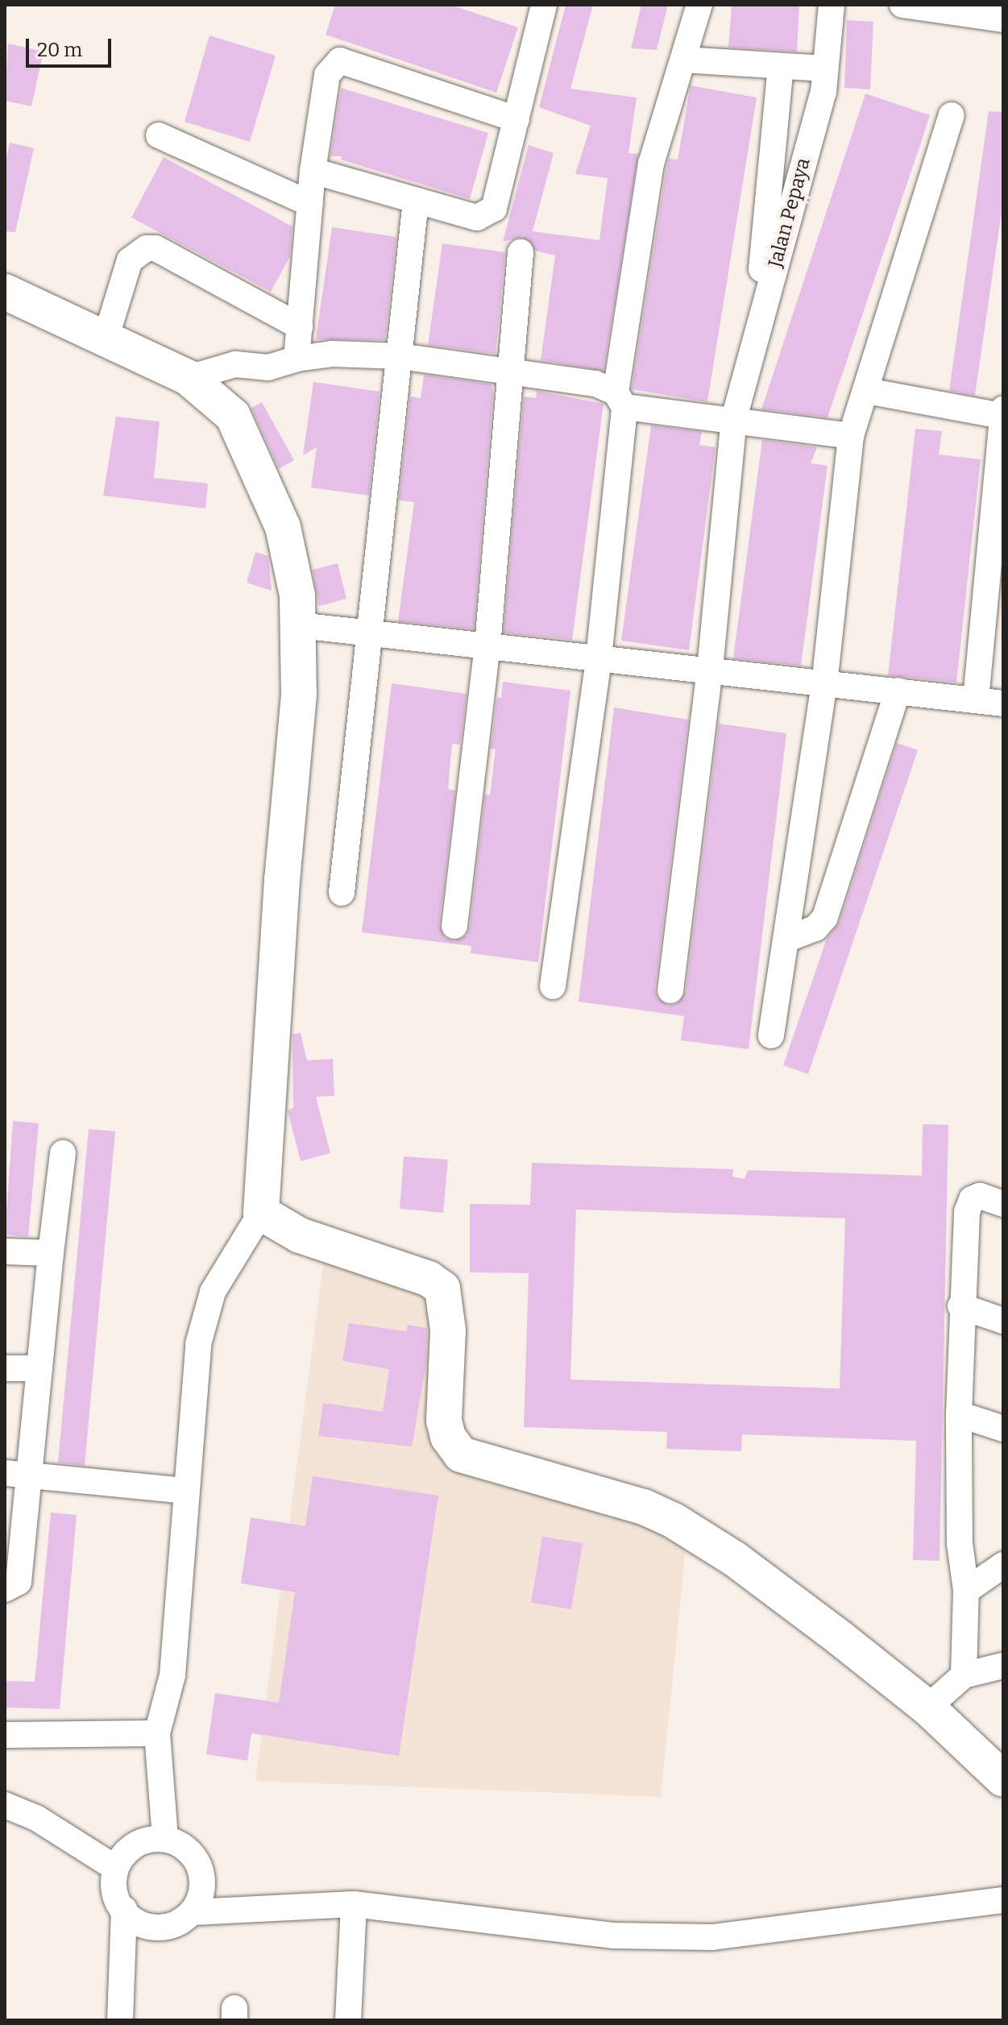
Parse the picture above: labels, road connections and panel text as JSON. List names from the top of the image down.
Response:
{
  "streets": {
    "street": ["Jalan Pepaya"]
  },
  "scale_bar": "20 m"
}
